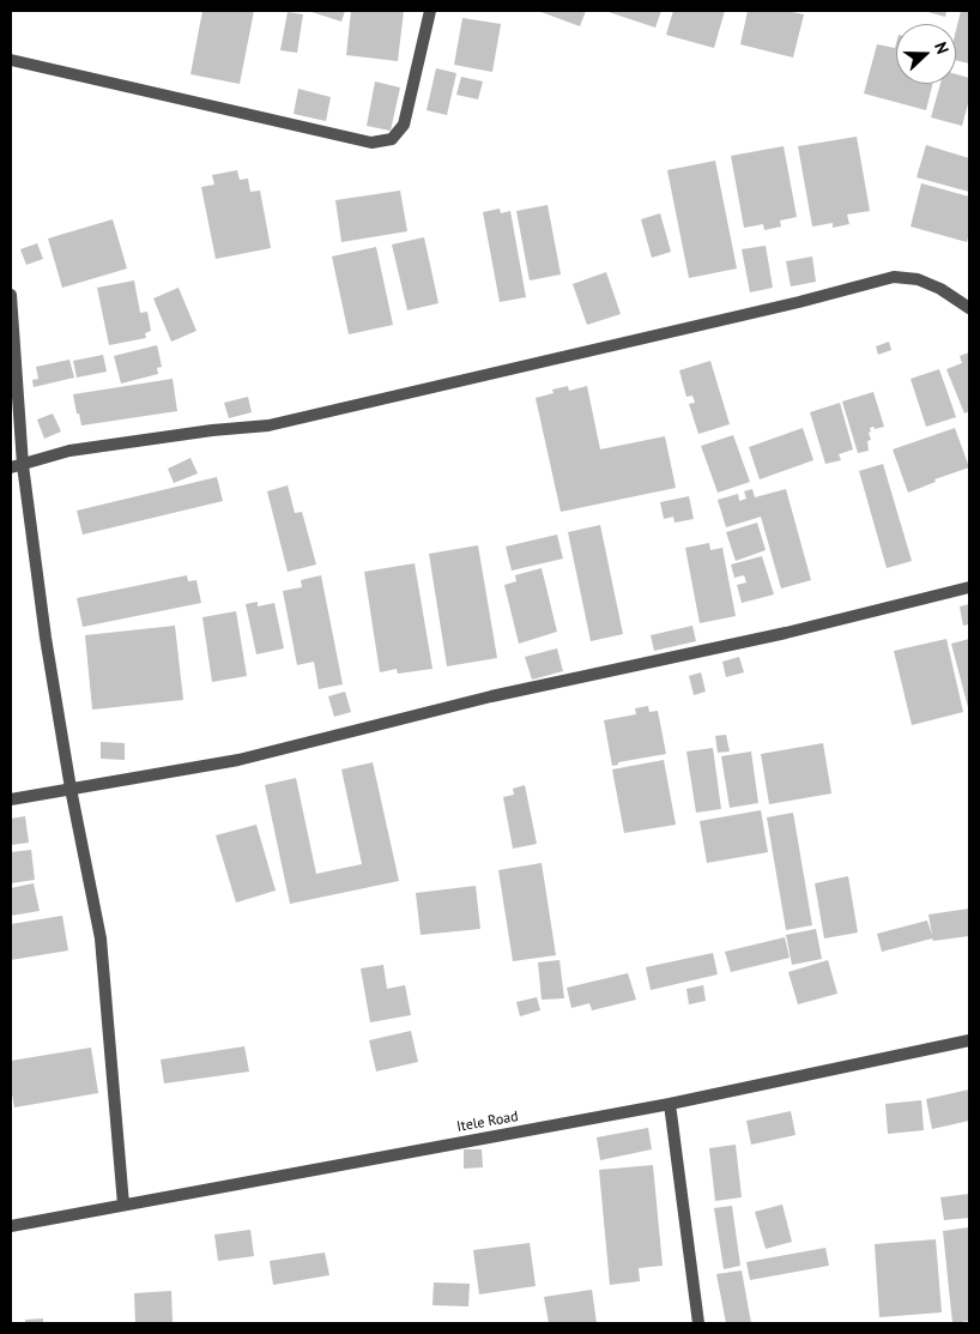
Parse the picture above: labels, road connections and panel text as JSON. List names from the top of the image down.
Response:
{
  "streets": {
    "street": ["Itele Road"]
  },
  "north": "right"
}
